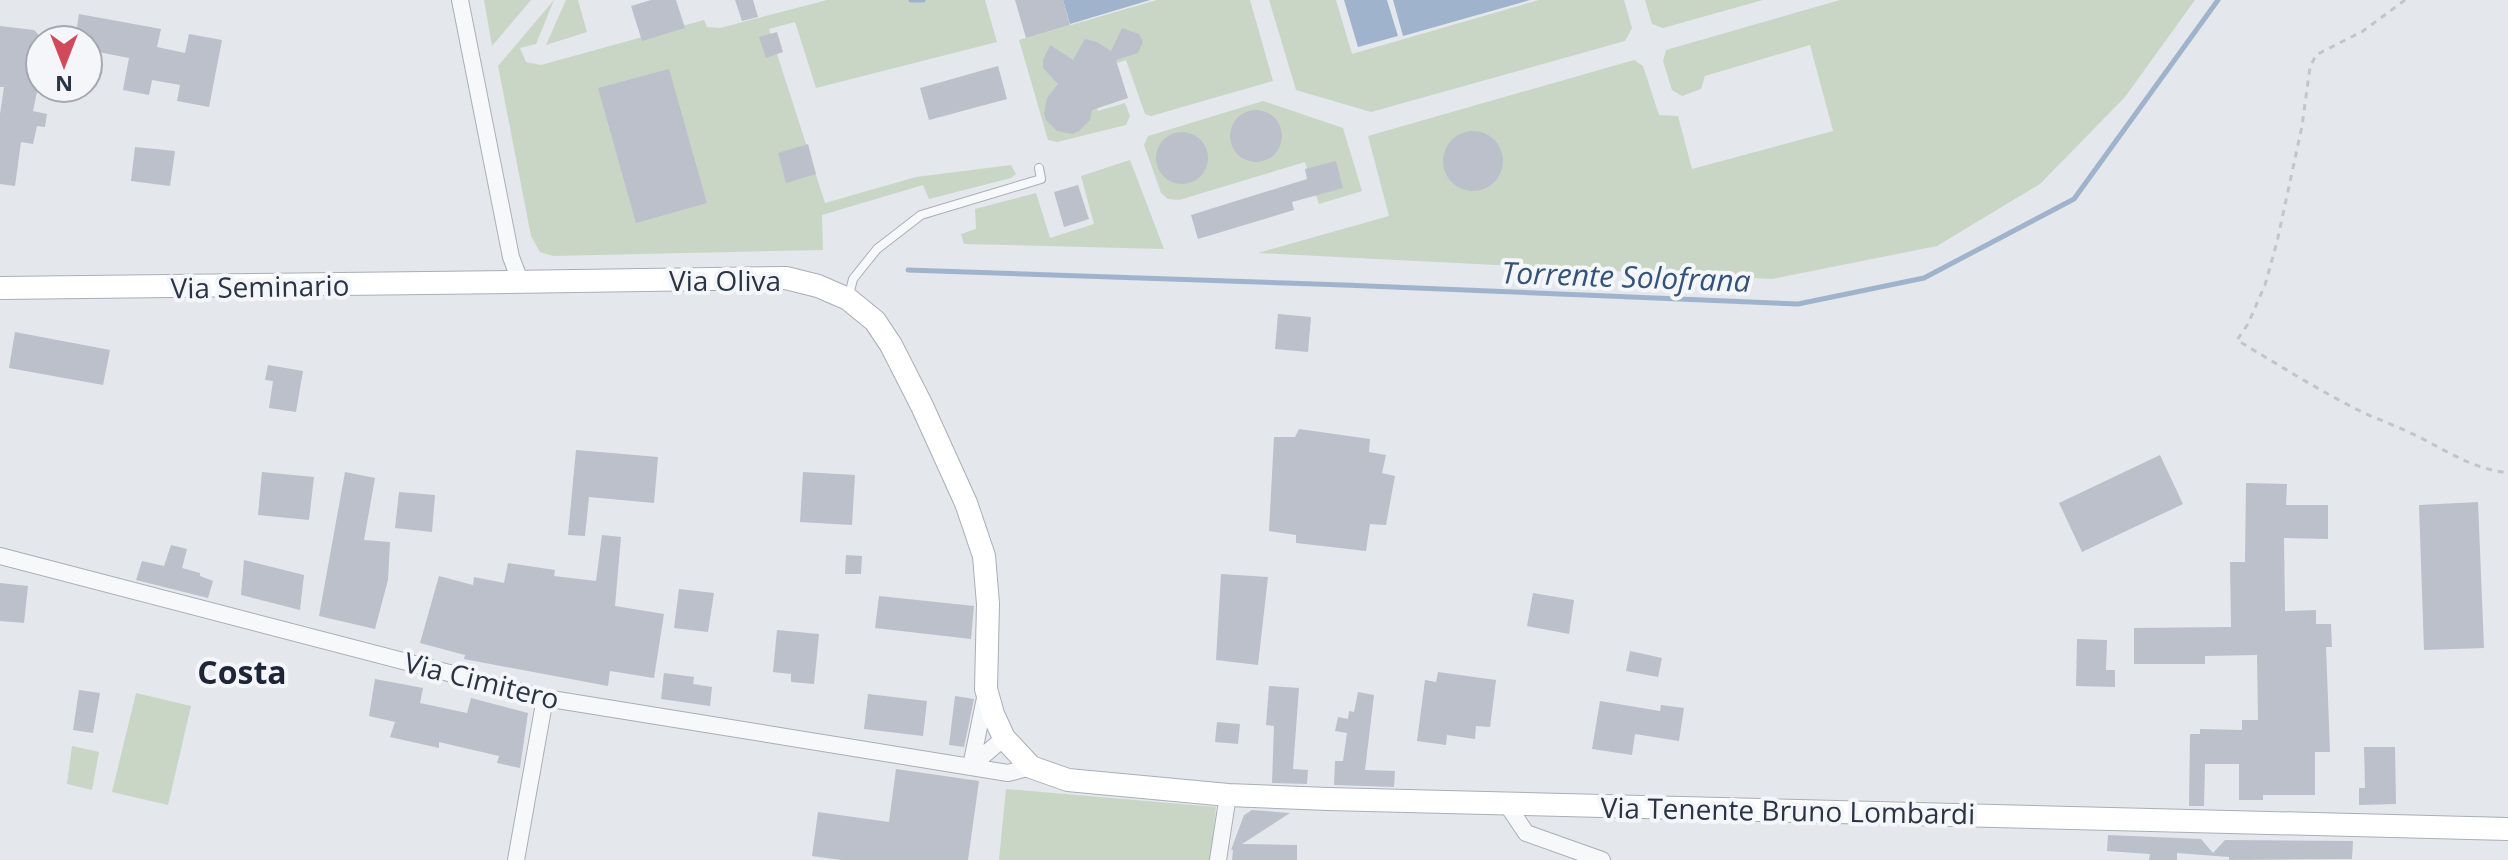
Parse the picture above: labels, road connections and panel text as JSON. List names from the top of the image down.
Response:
{
  "streets": {
    "main road": ["Via Oliva", "Via Seminario", "Via Tenente Bruno Lombardi"],
    "street": ["Via Cimitero"]
  },
  "crossings": [
    ["Via Oliva", "Via Seminario"],
    ["Via Oliva", "Via Cimitero"],
    ["Via Oliva", "Via Tenente Bruno Lombardi"]
  ],
  "districts": ["Costa"],
  "water": ["Torrente Solofrana"],
  "north": "bottom"
}
